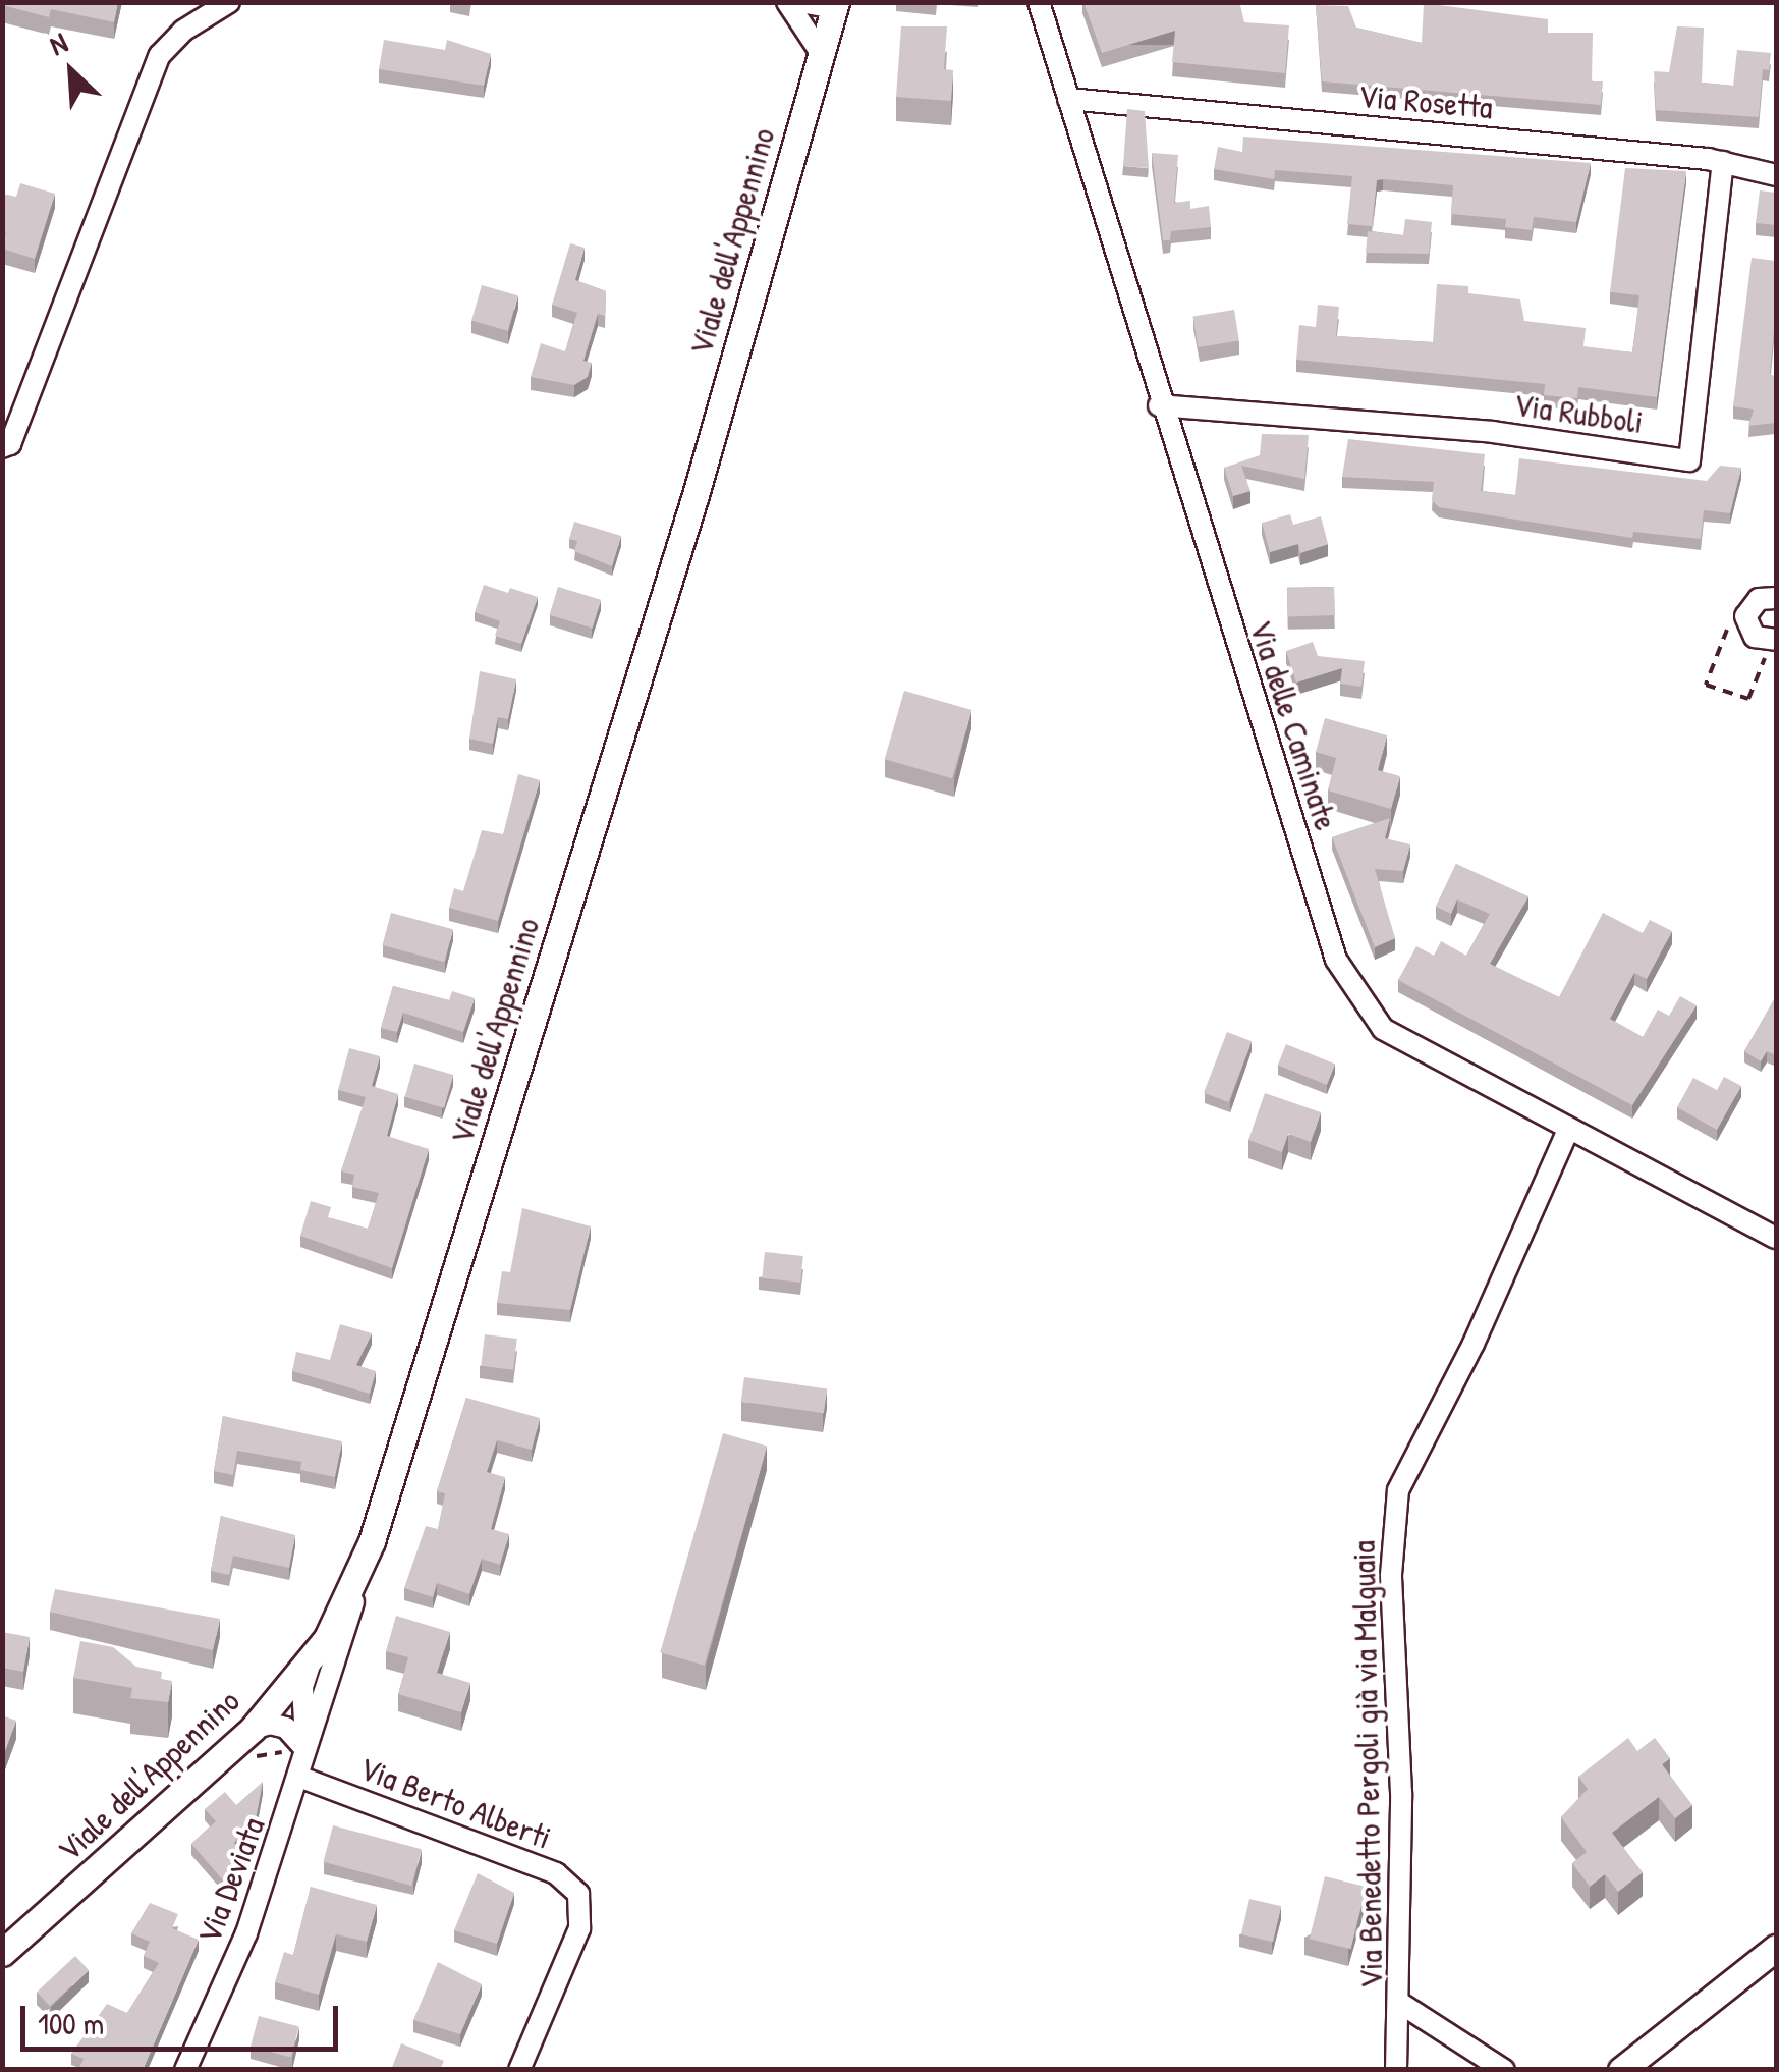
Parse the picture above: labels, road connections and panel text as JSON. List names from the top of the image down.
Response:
{
  "streets": {
    "main road": ["Viale dell'Appennino"],
    "street": [
      "Via Rosetta",
      "Via Rubboli",
      "Via delle Caminate",
      "Via Benedetto Pergoli già via Malguaia",
      "Via Berto Alberti",
      "Via Deviata"
    ]
  },
  "crossings": [
    ["Via Rosetta", "Via Rubboli"],
    ["Via Rosetta", "Via delle Caminate"],
    ["Viale dell'Appennino", "Via Deviata"],
    ["Via Rubboli", "Via delle Caminate"],
    ["Via delle Caminate", "Via Benedetto Pergoli già via Malguaia"],
    ["Via Berto Alberti", "Via Deviata"]
  ],
  "scale_bar": "100 m",
  "north": "top left"
}
